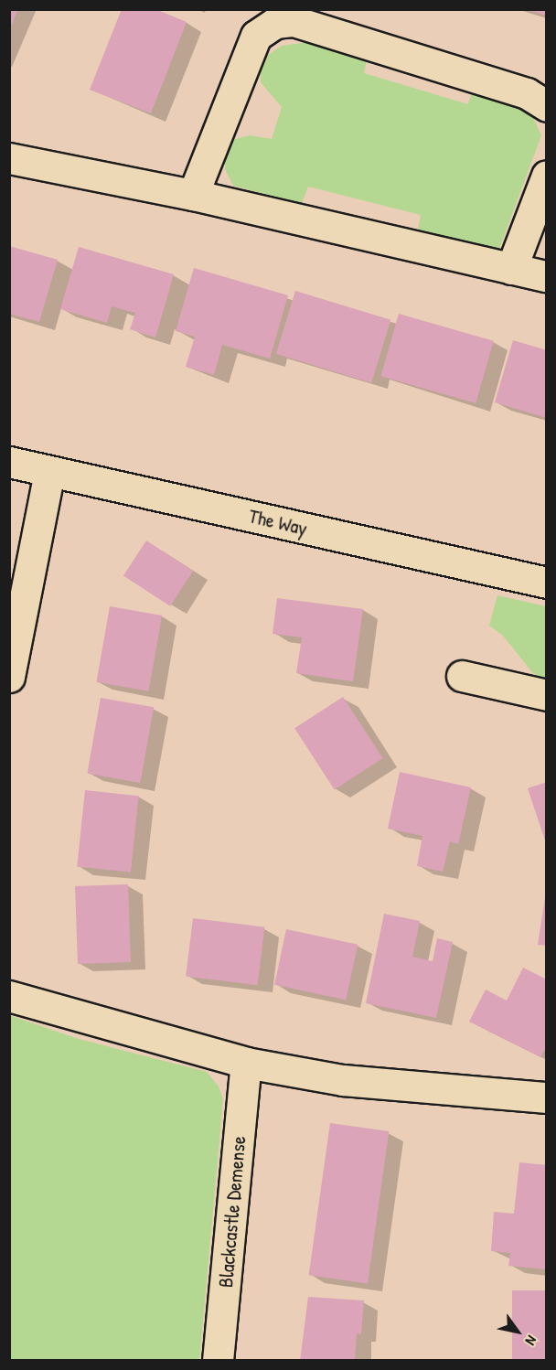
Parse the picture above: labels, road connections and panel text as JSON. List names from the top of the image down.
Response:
{
  "streets": {
    "street": ["The Way", "Blackcastle Demense"]
  },
  "north": "bottom right"
}
